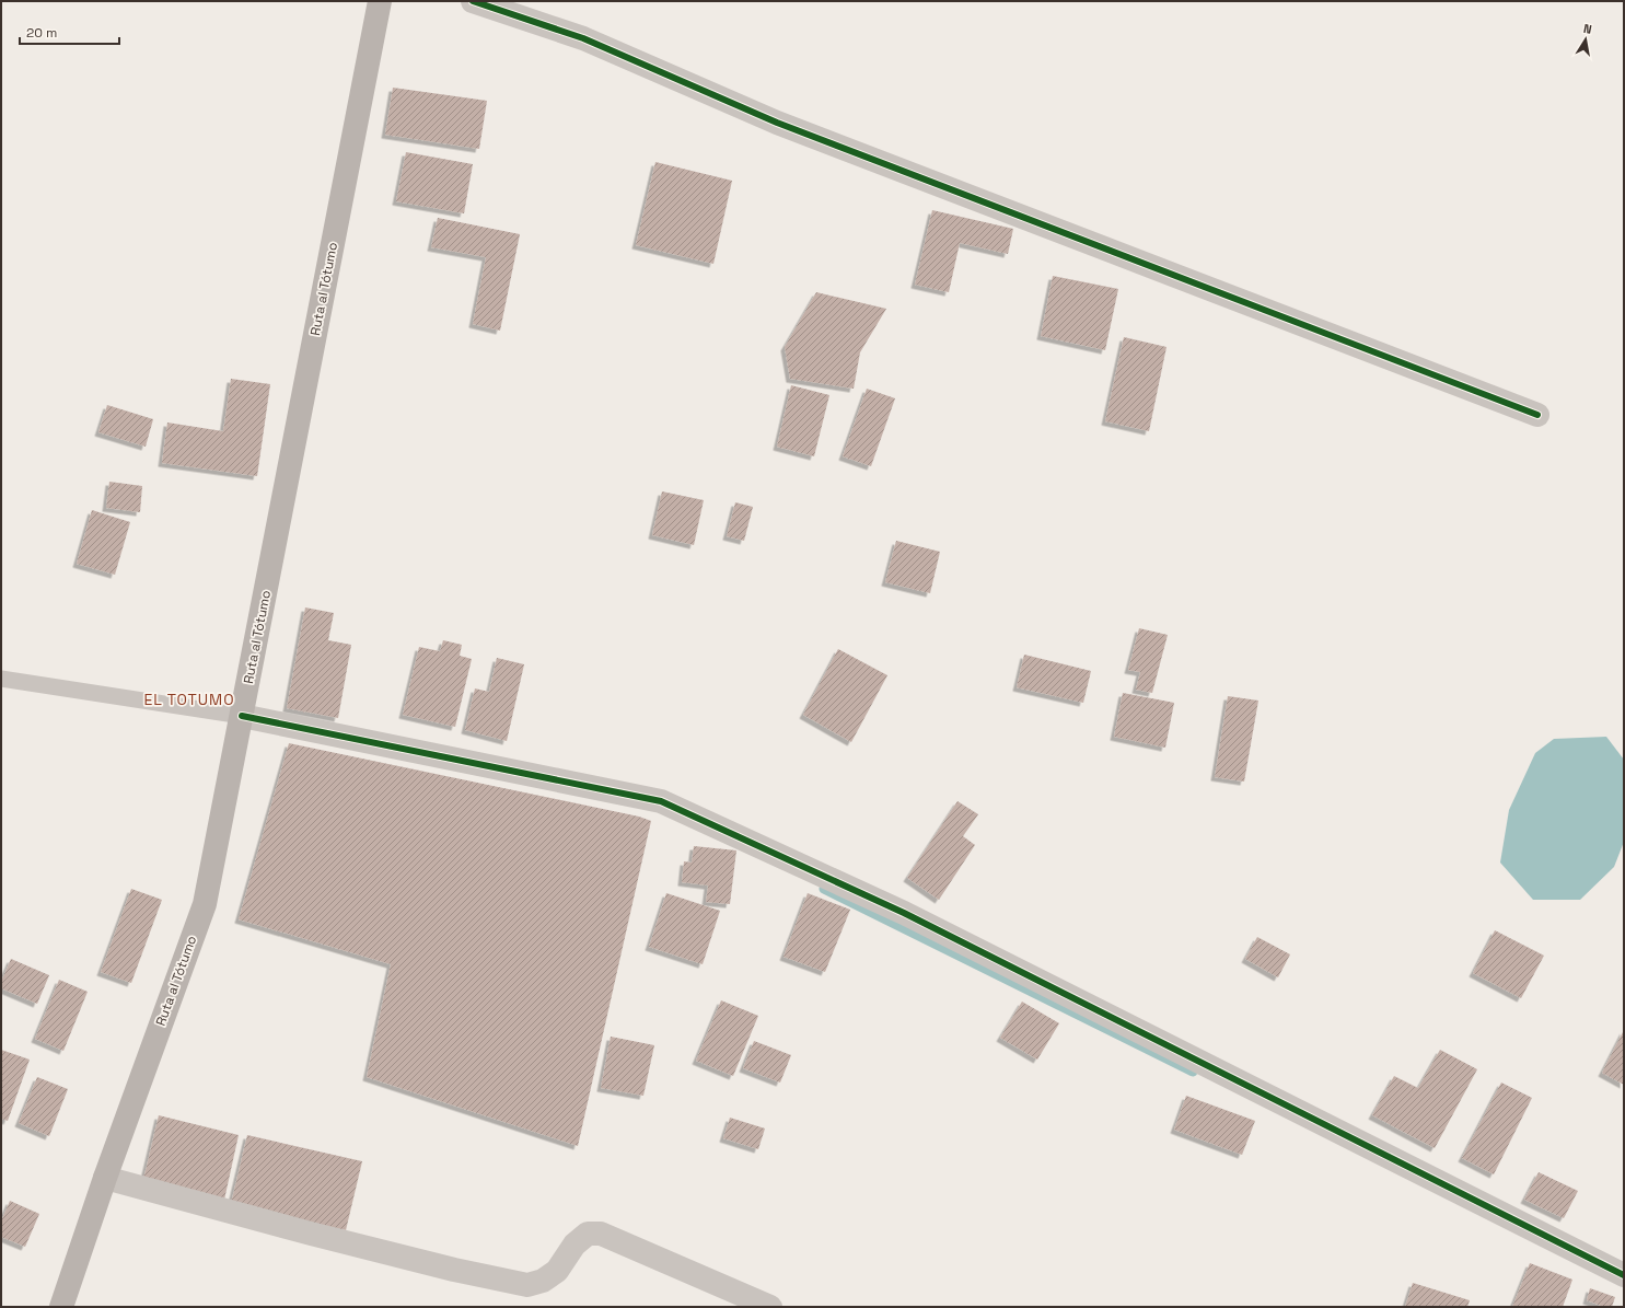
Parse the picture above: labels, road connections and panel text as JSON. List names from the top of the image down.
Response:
{
  "streets": {
    "main road": ["Ruta al Tótumo"]
  },
  "districts": ["EL TOTUMO"],
  "scale_bar": "20 m",
  "north": "top"
}
